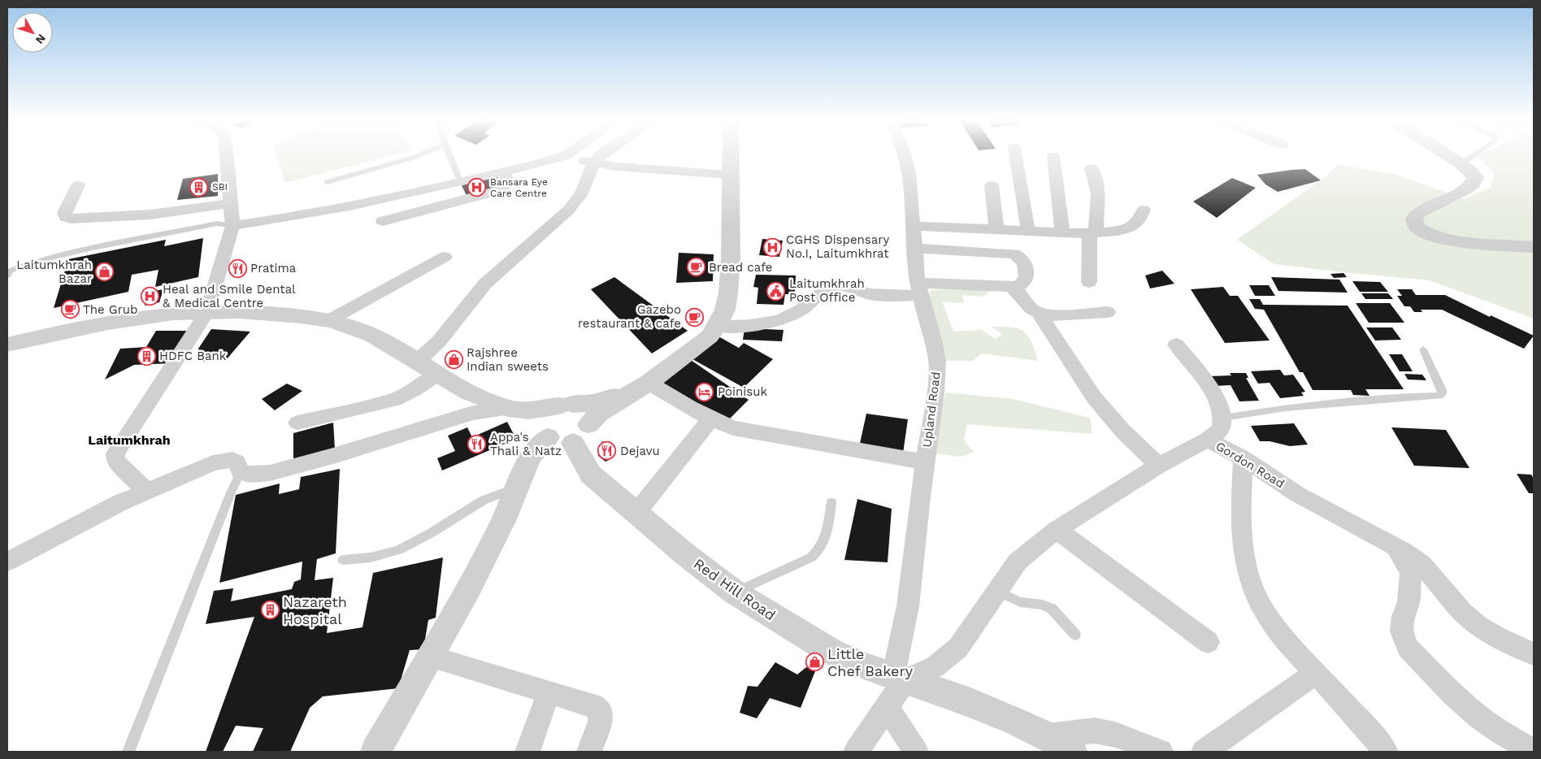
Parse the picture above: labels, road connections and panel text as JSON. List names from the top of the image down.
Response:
{
  "streets": {
    "street": ["Upland Road", "Gordon Road", "Red Hill Road"]
  },
  "crossings": [
    ["Upland Road", "Gordon Road"],
    ["Upland Road", "Red Hill Road"],
    ["Gordon Road", "Red Hill Road"]
  ],
  "districts": ["Laitumkhrah"],
  "places": {
    "building": ["SBI", "HDFC Bank", "Nazareth Hospital"],
    "hospital": ["Bansara Eye Care Centre", "CGHS Dispensary No.I, Laitumkhrat", "Heal and Smile Dental & Medical Centre"],
    "cafe": ["Bread cafe", "The Grub", "Gazebo restaurant & cafe"],
    "restaurant": ["Pratima", "Appa's Thali & Natz", "Dejavu"],
    "shop": ["Laitumkhrah Bazar", "Rajshree Indian sweets", "Little Chef Bakery"],
    "public building": ["Laitumkhrah Post Office"],
    "hotel": ["Poinisuk"]
  },
  "north": "bottom right"
}
